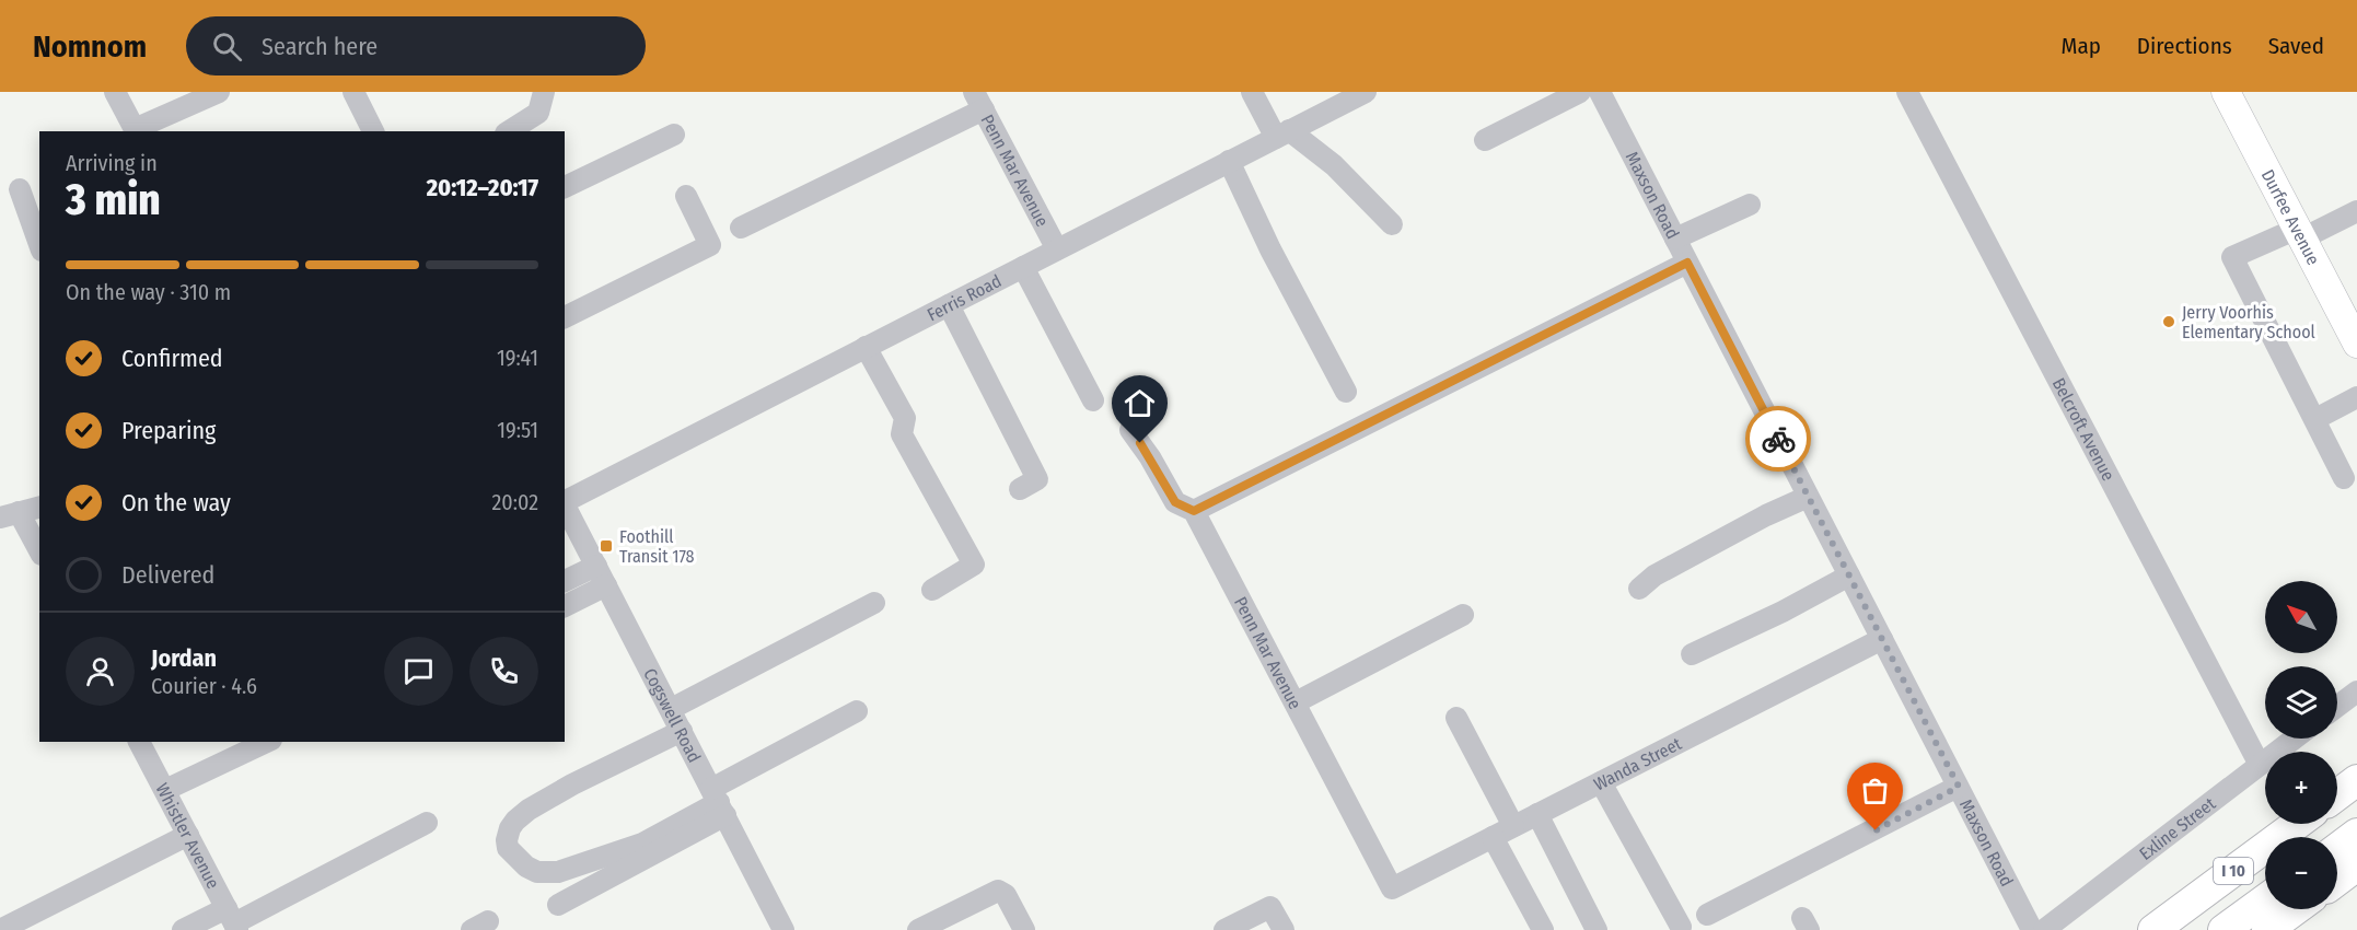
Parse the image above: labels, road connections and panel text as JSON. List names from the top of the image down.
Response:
{
  "streets": {
    "highway": ["I 10"],
    "main road": ["Durfee Avenue"],
    "street": [
      "Penn Mar Avenue",
      "Maxson Road",
      "Ferris Road",
      "Belcroft Avenue",
      "Cogswell Road",
      "Wanda Street",
      "Exline Street",
      "Whistler Avenue"
    ]
  },
  "crossings": [
    ["Penn Mar Avenue", "Ferris Road"],
    ["Penn Mar Avenue", "Wanda Street"],
    ["Maxson Road", "Wanda Street"],
    ["Belcroft Avenue", "Exline Street"]
  ],
  "places": {
    "other": ["Jerry Voorhis Elementary School"],
    "transit": ["Foothill Transit 178"]
  },
  "north": "top left",
  "page": {
    "header": "Nomnom",
    "search": "Search here",
    "nav": ["Map", "Directions", "Saved"],
    "heading": ["3 min", "Arriving in", "20:12–20:17"],
    "panel": ["Jordan", "Courier · 4.6"],
    "bar": "On the way · 310 m",
    "list": [
      ["Confirmed", "19:41"],
      ["Preparing", "19:51"],
      ["On the way", "20:02"],
      "Delivered"
    ],
    "map_buttons": ["+", "−"]
  }
}
